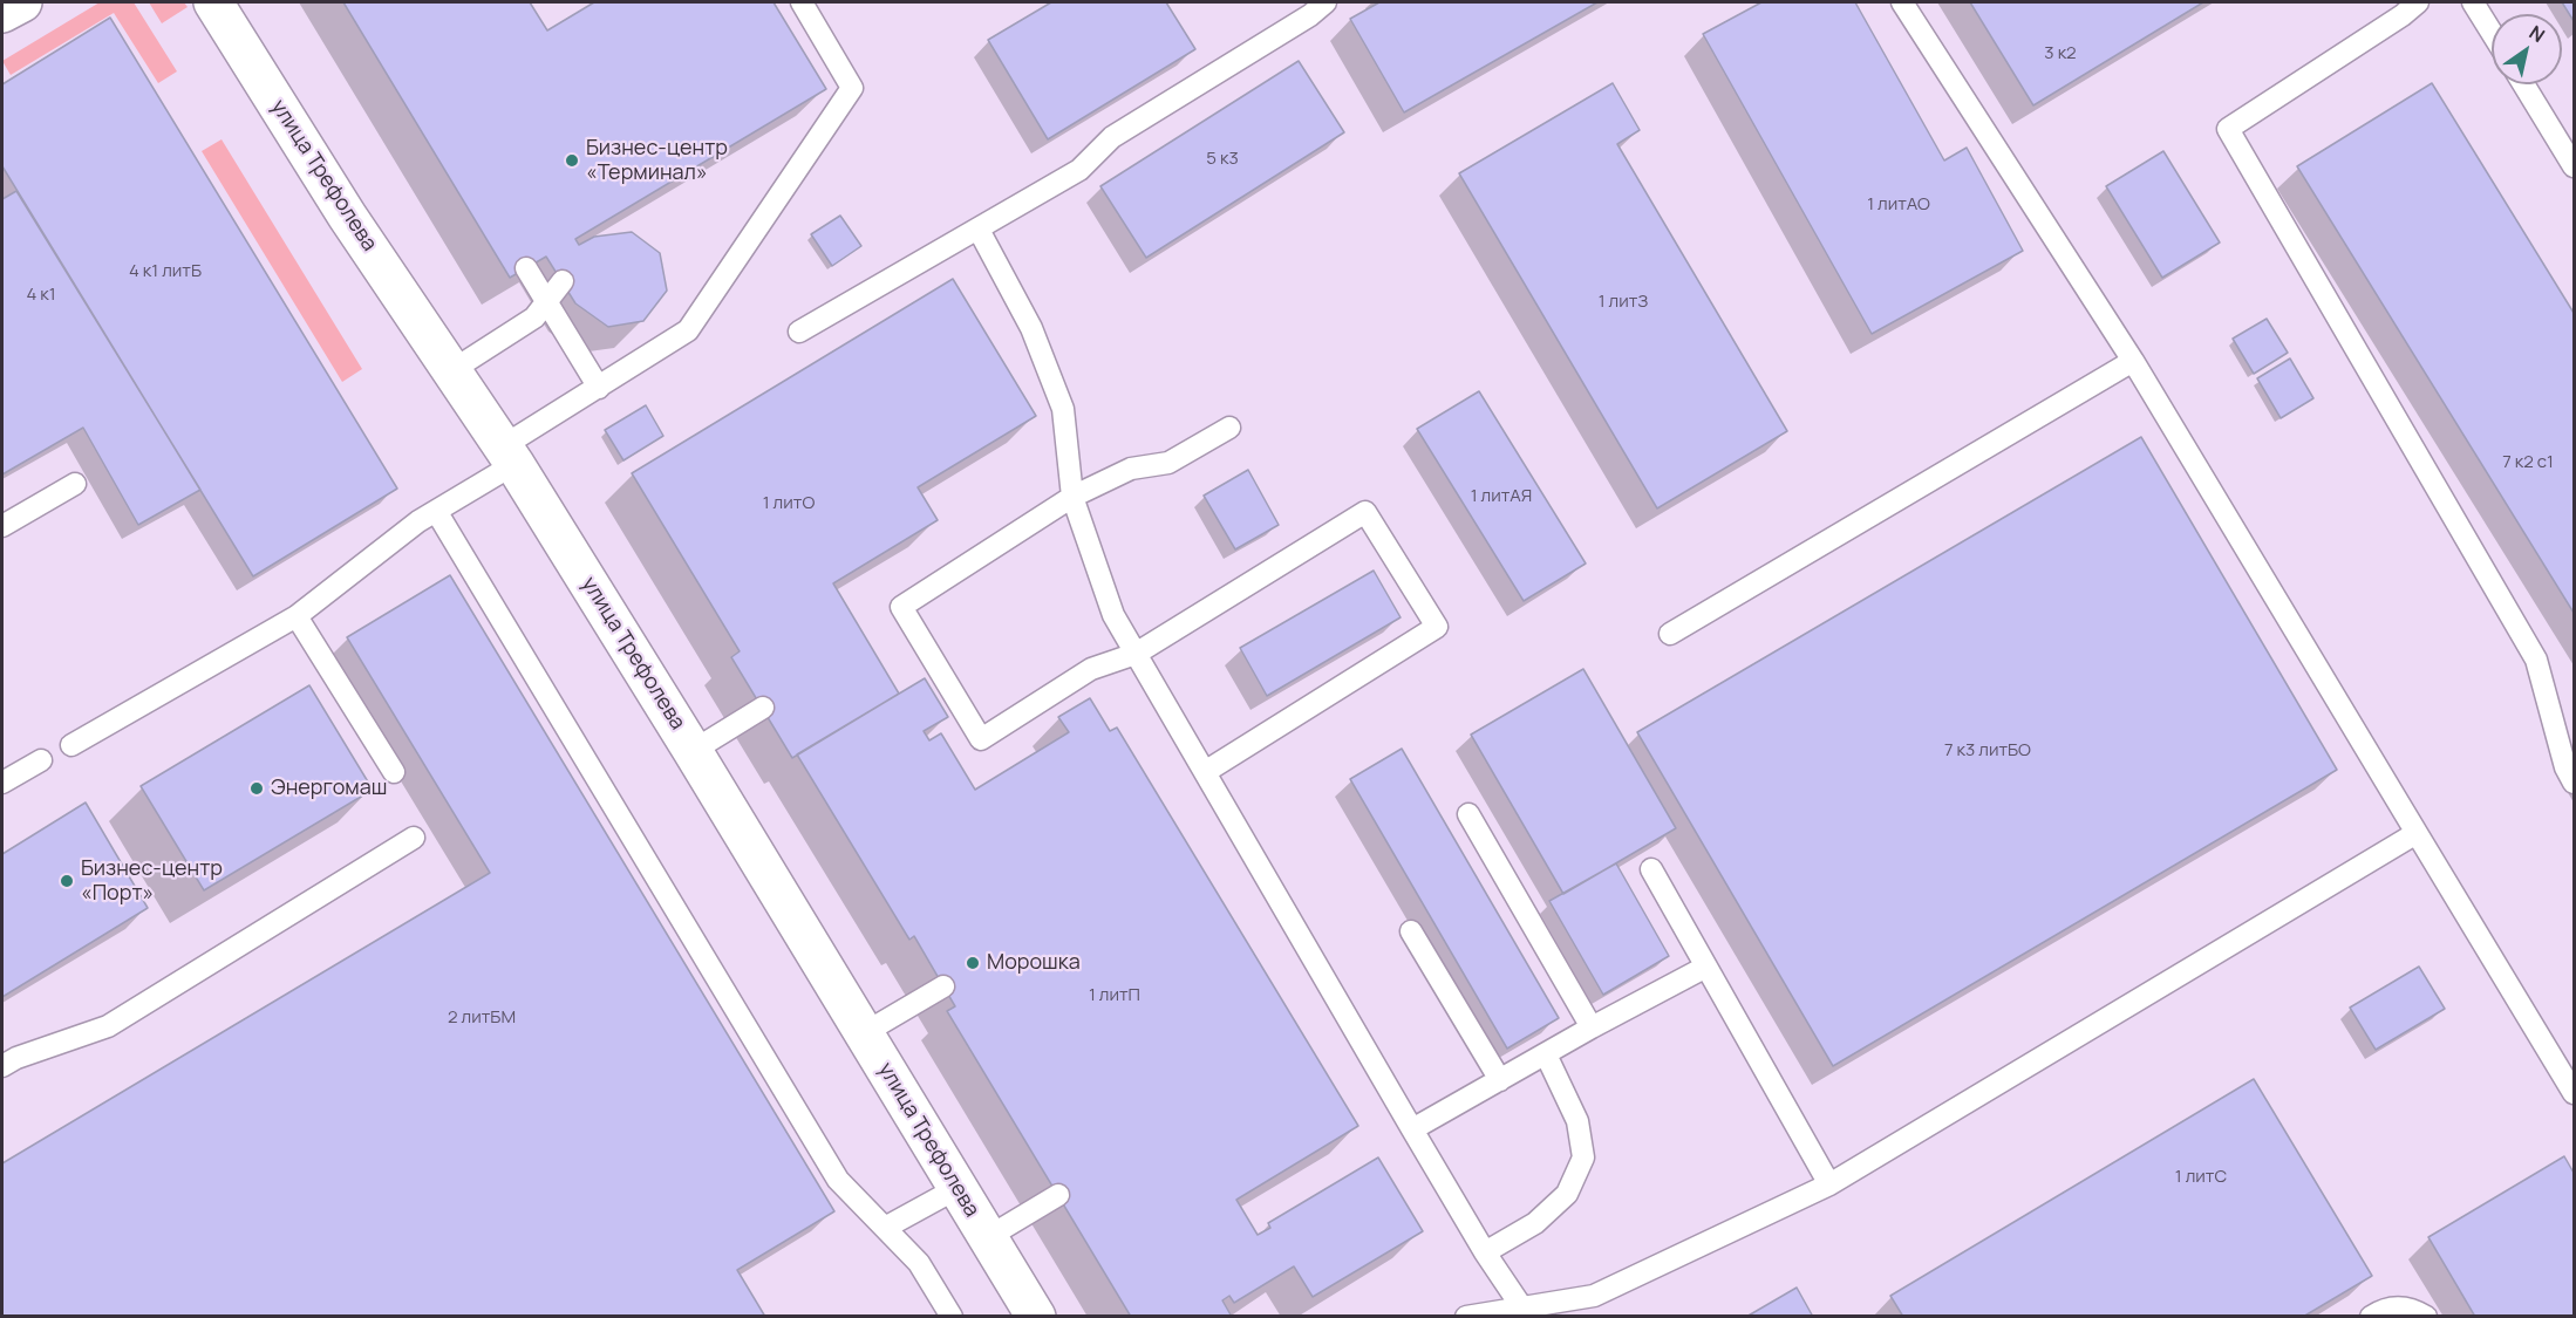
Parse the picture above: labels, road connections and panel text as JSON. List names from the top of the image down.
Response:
{
  "streets": {
    "street": ["улица Трефолева"]
  },
  "places": [
    "Бизнес-центр «Терминал»",
    "Энергомаш",
    "Бизнес-центр «Порт»",
    "Морошка"
  ],
  "house_numbers": [
    "3 к2",
    "5 к3",
    "1 литАО",
    "4 к1 литБ",
    "4 к1",
    "1 литЗ",
    "7 к2 с1",
    "1 литАЯ",
    "1 литО",
    "7 к3 литБО",
    "1 литП",
    "2 литБМ",
    "1 литС"
  ],
  "north": "top right"
}
